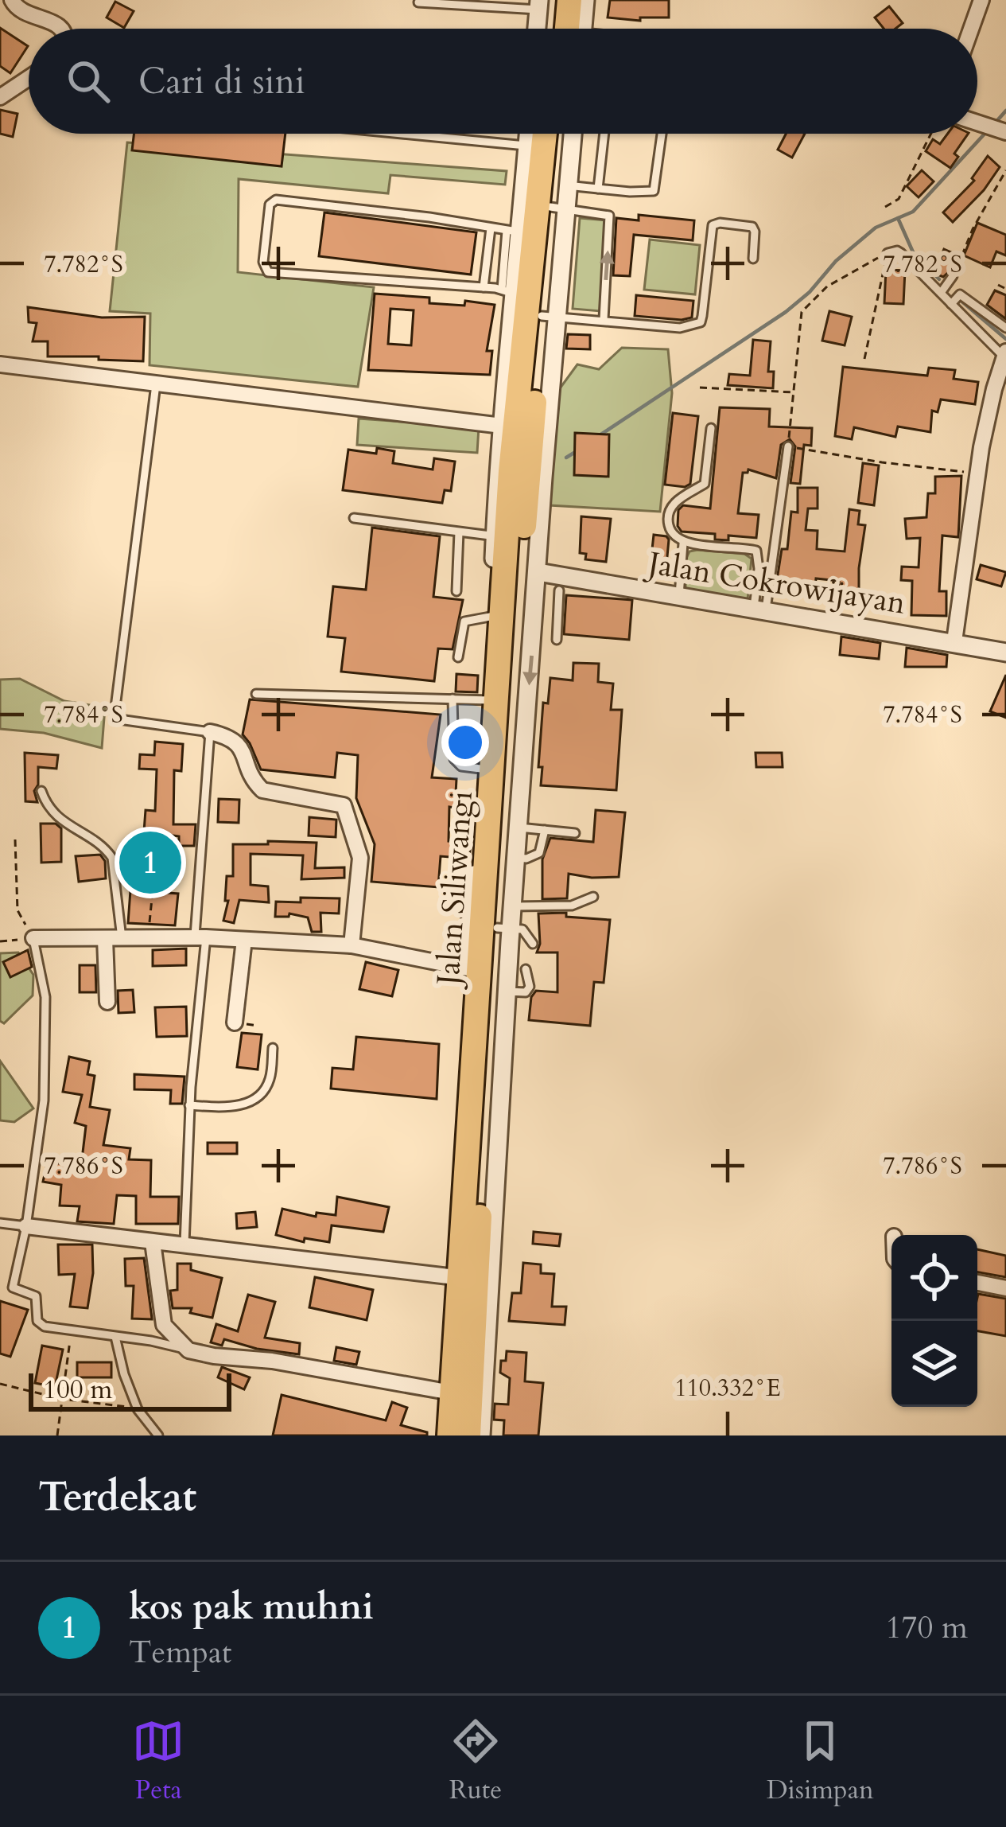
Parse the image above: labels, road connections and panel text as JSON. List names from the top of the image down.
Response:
{
  "streets": {
    "highway": ["Jalan Siliwangi"],
    "street": ["Jalan Cokrowijayan"]
  },
  "scale_bar": "100 m",
  "page": {
    "search": "Cari di sini",
    "pins": "1",
    "scale": "100 m",
    "heading": "Terdekat",
    "list": [
      {
        "mark": "1",
        "name": "kos pak muhni",
        "note": "Tempat",
        "value": "170 m"
      }
    ],
    "nav": ["Peta", "Rute", "Disimpan"]
  },
  "coordinates": [
    "7.782°S",
    "7.784°S",
    "7.786°S",
    "110.332°E"
  ]
}
